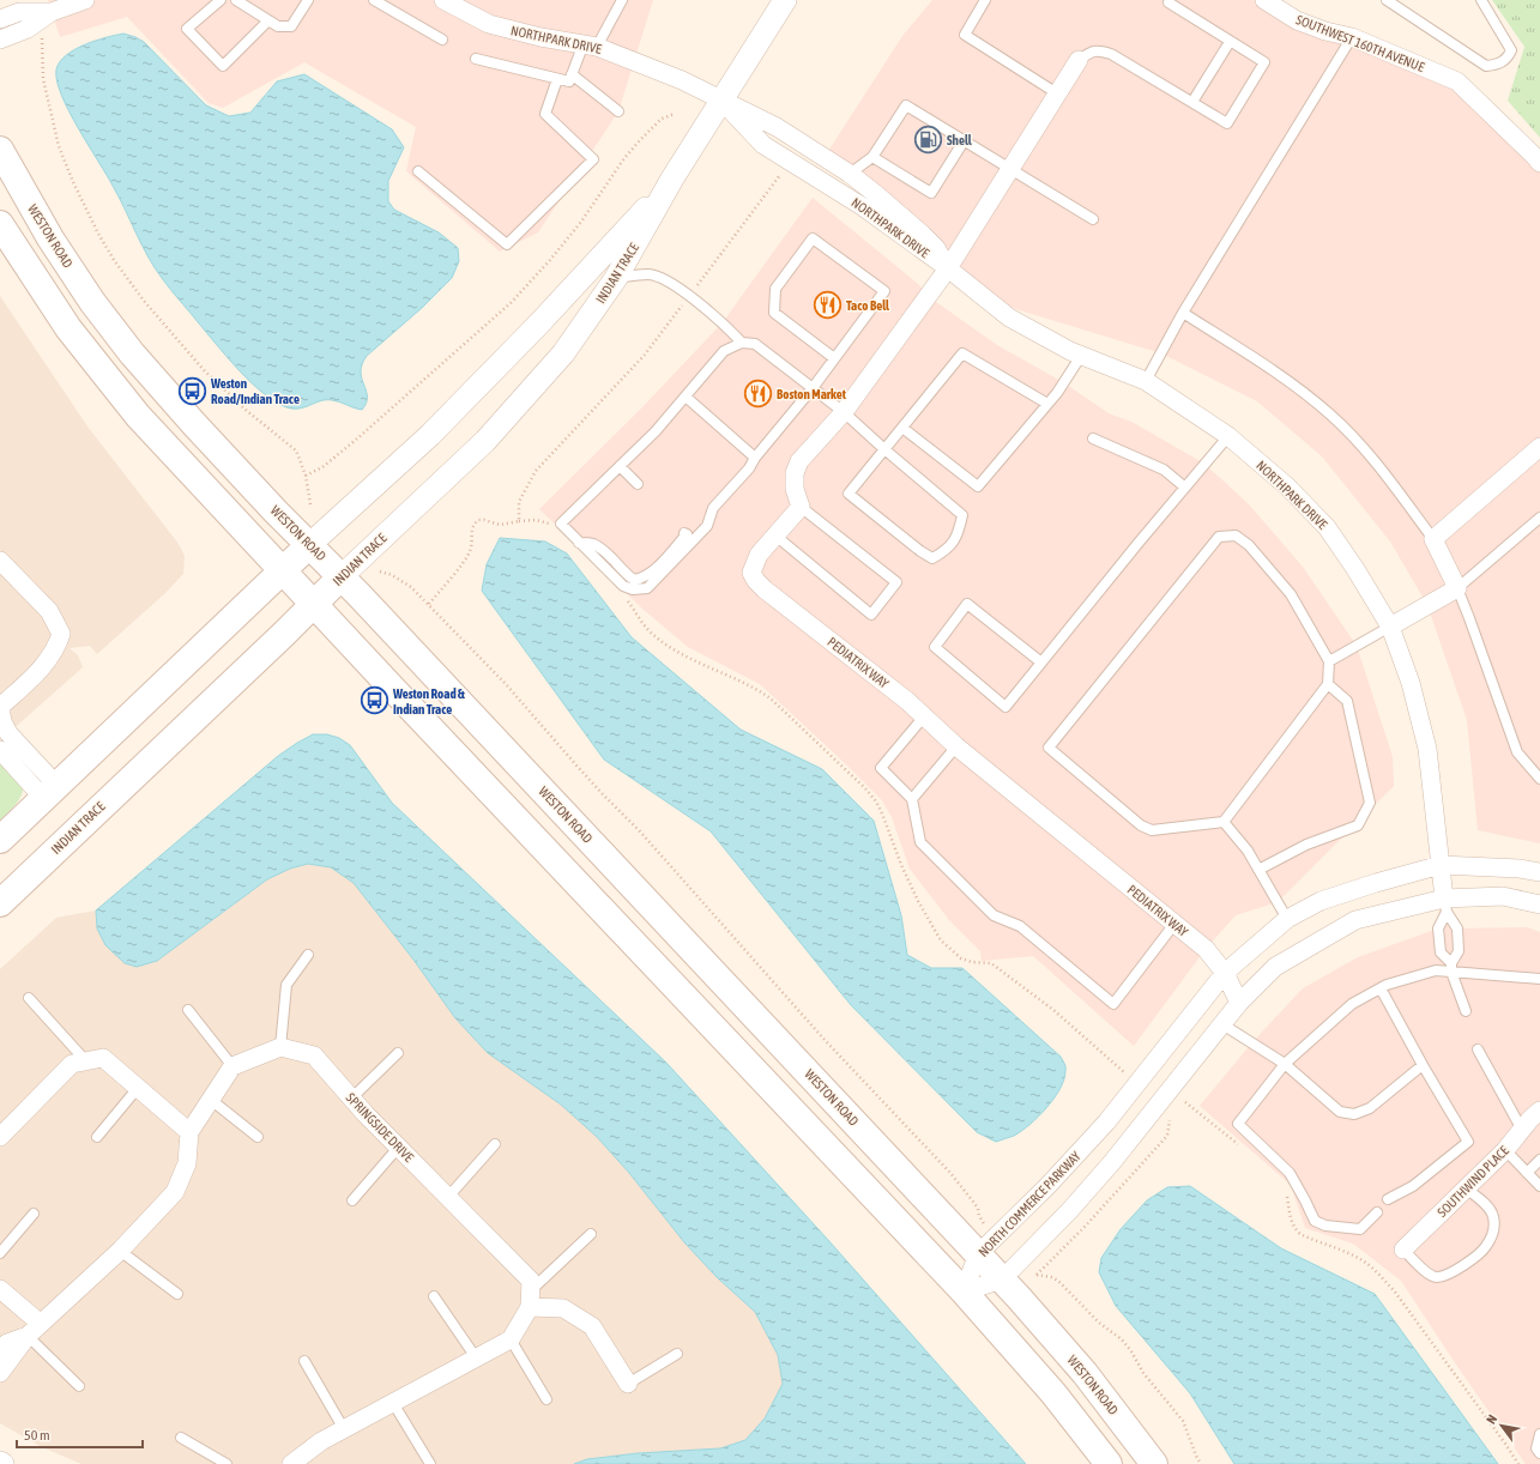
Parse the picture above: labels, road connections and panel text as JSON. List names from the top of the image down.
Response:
{
  "streets": {
    "main road": ["WESTON ROAD", "INDIAN TRACE"],
    "street": [
      "NORTHPARK DRIVE",
      "SOUTHWEST 160TH AVENUE",
      "PEDIATRIX WAY",
      "SPRINGSIDE DRIVE",
      "SOUTHWIND PLACE",
      "NORTH COMMERCE PARKWAY"
    ]
  },
  "crossings": [
    ["NORTHPARK DRIVE", "INDIAN TRACE"],
    ["NORTHPARK DRIVE", "NORTH COMMERCE PARKWAY"],
    ["WESTON ROAD", "INDIAN TRACE"],
    ["WESTON ROAD", "NORTH COMMERCE PARKWAY"],
    ["PEDIATRIX WAY", "NORTH COMMERCE PARKWAY"]
  ],
  "places": {
    "fuel station": ["Shell"],
    "restaurant": ["Taco Bell", "Boston Market"],
    "bus stop": ["Weston Road/Indian Trace", "Weston Road & Indian Trace"]
  },
  "scale_bar": "50 m",
  "north": "top left"
}
